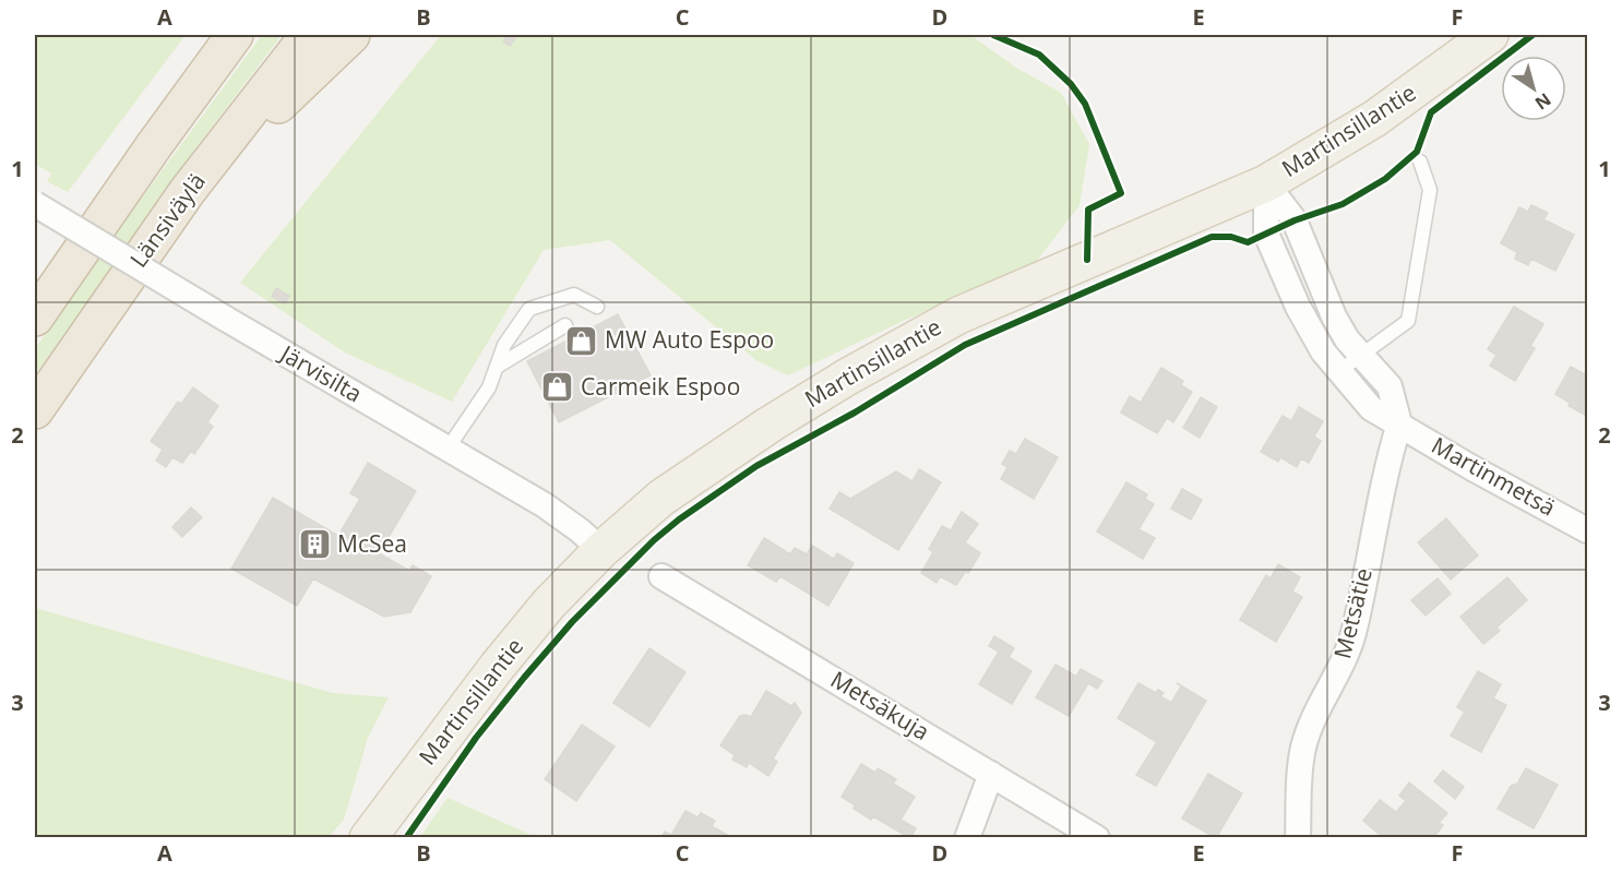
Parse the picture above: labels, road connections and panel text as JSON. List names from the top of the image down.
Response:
{
  "streets": {
    "highway": ["Länsiväylä"],
    "main road": ["Martinsillantie"],
    "street": [
      "Järvisilta",
      "Martinmetsä",
      "Metsätie",
      "Metsäkuja"
    ]
  },
  "crossings": [
    ["Martinsillantie", "Järvisilta"],
    ["Martinsillantie", "Martinmetsä"],
    ["Martinmetsä", "Metsätie"]
  ],
  "places": {
    "shop": ["MW Auto Espoo", "Carmeik Espoo"],
    "building": ["McSea"]
  },
  "north": "bottom right",
  "grid": {
    "columns": [
      "A",
      "B",
      "C",
      "D",
      "E",
      "F"
    ],
    "rows": ["1", "2", "3"]
  }
}
